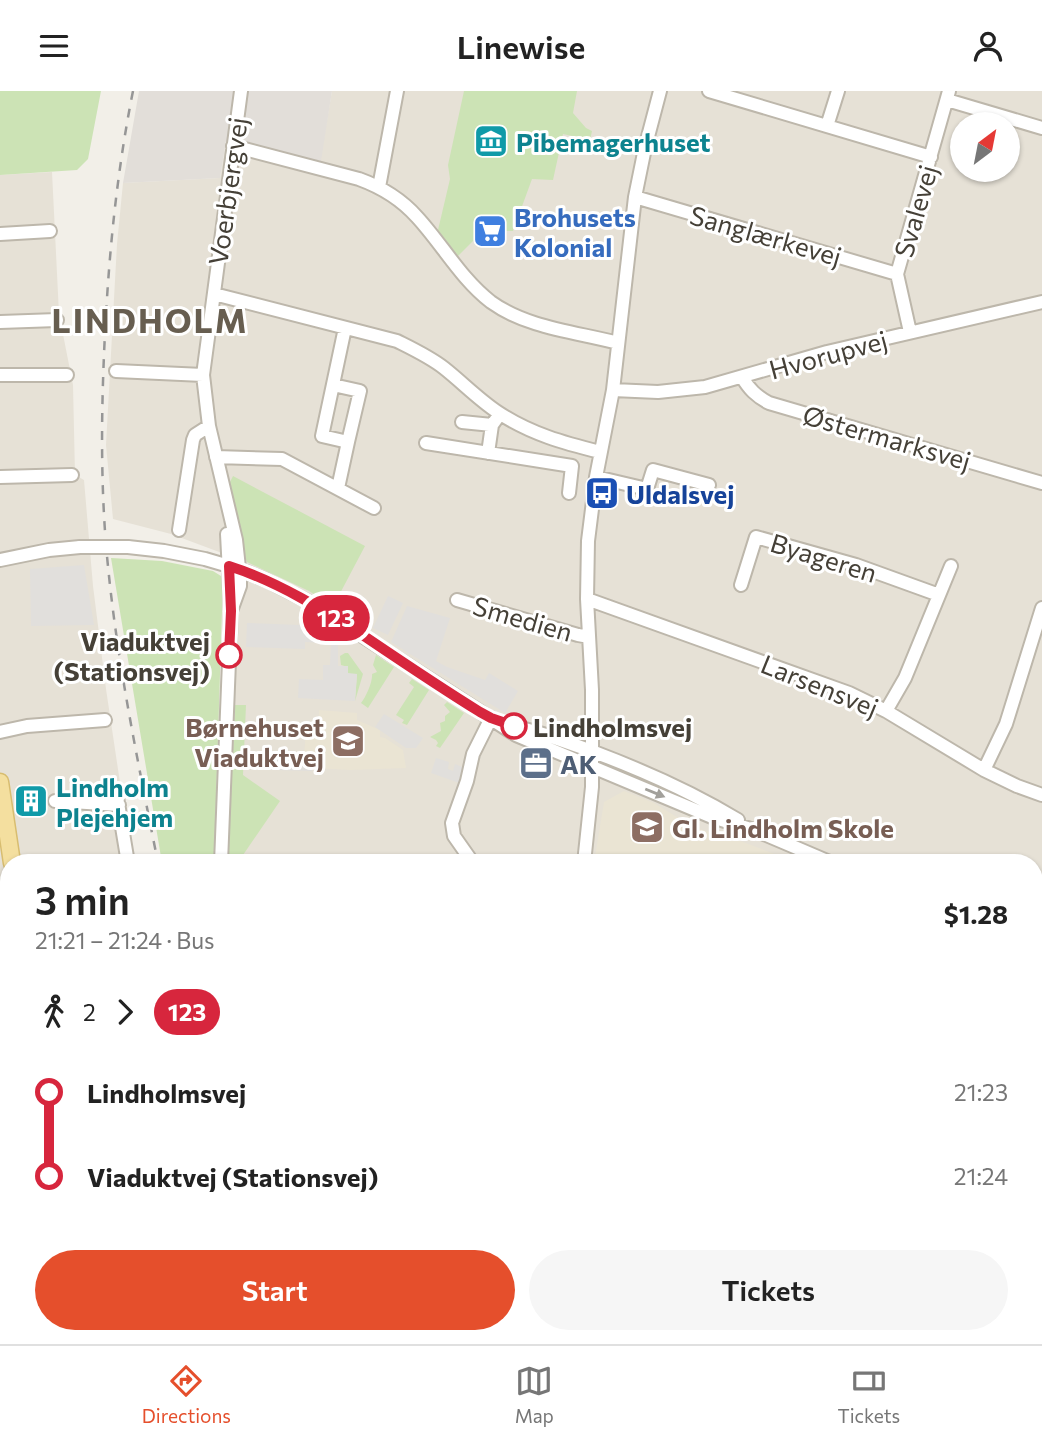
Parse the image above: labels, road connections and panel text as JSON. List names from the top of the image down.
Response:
{
  "streets": {
    "street": [
      "Voerbjergvej",
      "Svalevej",
      "Sanglærkevej",
      "Hvorupvej",
      "Østermarksvej",
      "Byageren",
      "Smedien",
      "Larsensvej"
    ]
  },
  "crossings": [
    ["Svalevej", "Sanglærkevej"],
    ["Svalevej", "Hvorupvej"],
    ["Hvorupvej", "Østermarksvej"]
  ],
  "districts": ["LINDHOLM"],
  "places": {
    "museum": ["Pibemagerhuset"],
    "supermarket": ["Brohusets Kolonial"],
    "bus stop": ["Uldalsvej"],
    "other": ["Viaduktvej (Stationsvej)", "Lindholmsvej"],
    "school or university": ["Børnehuset Viaduktvej", "Gl. Lindholm Skole"],
    "office": ["AK"],
    "building": ["Lindholm Plejehjem"]
  },
  "lines": ["bus line 123"],
  "north": "top right",
  "page": {
    "header": "Linewise",
    "on_map": "123",
    "heading": ["3 min", "21:21 – 21:24 · Bus", "$1.28"],
    "legs": ["2", "123"],
    "list": [
      {
        "name": "Lindholmsvej",
        "value": "21:23"
      },
      {
        "name": "Viaduktvej (Stationsvej)",
        "value": "21:24"
      }
    ],
    "buttons": ["Start", "Tickets"],
    "tabs": ["Directions", "Map", "Tickets"]
  }
}
